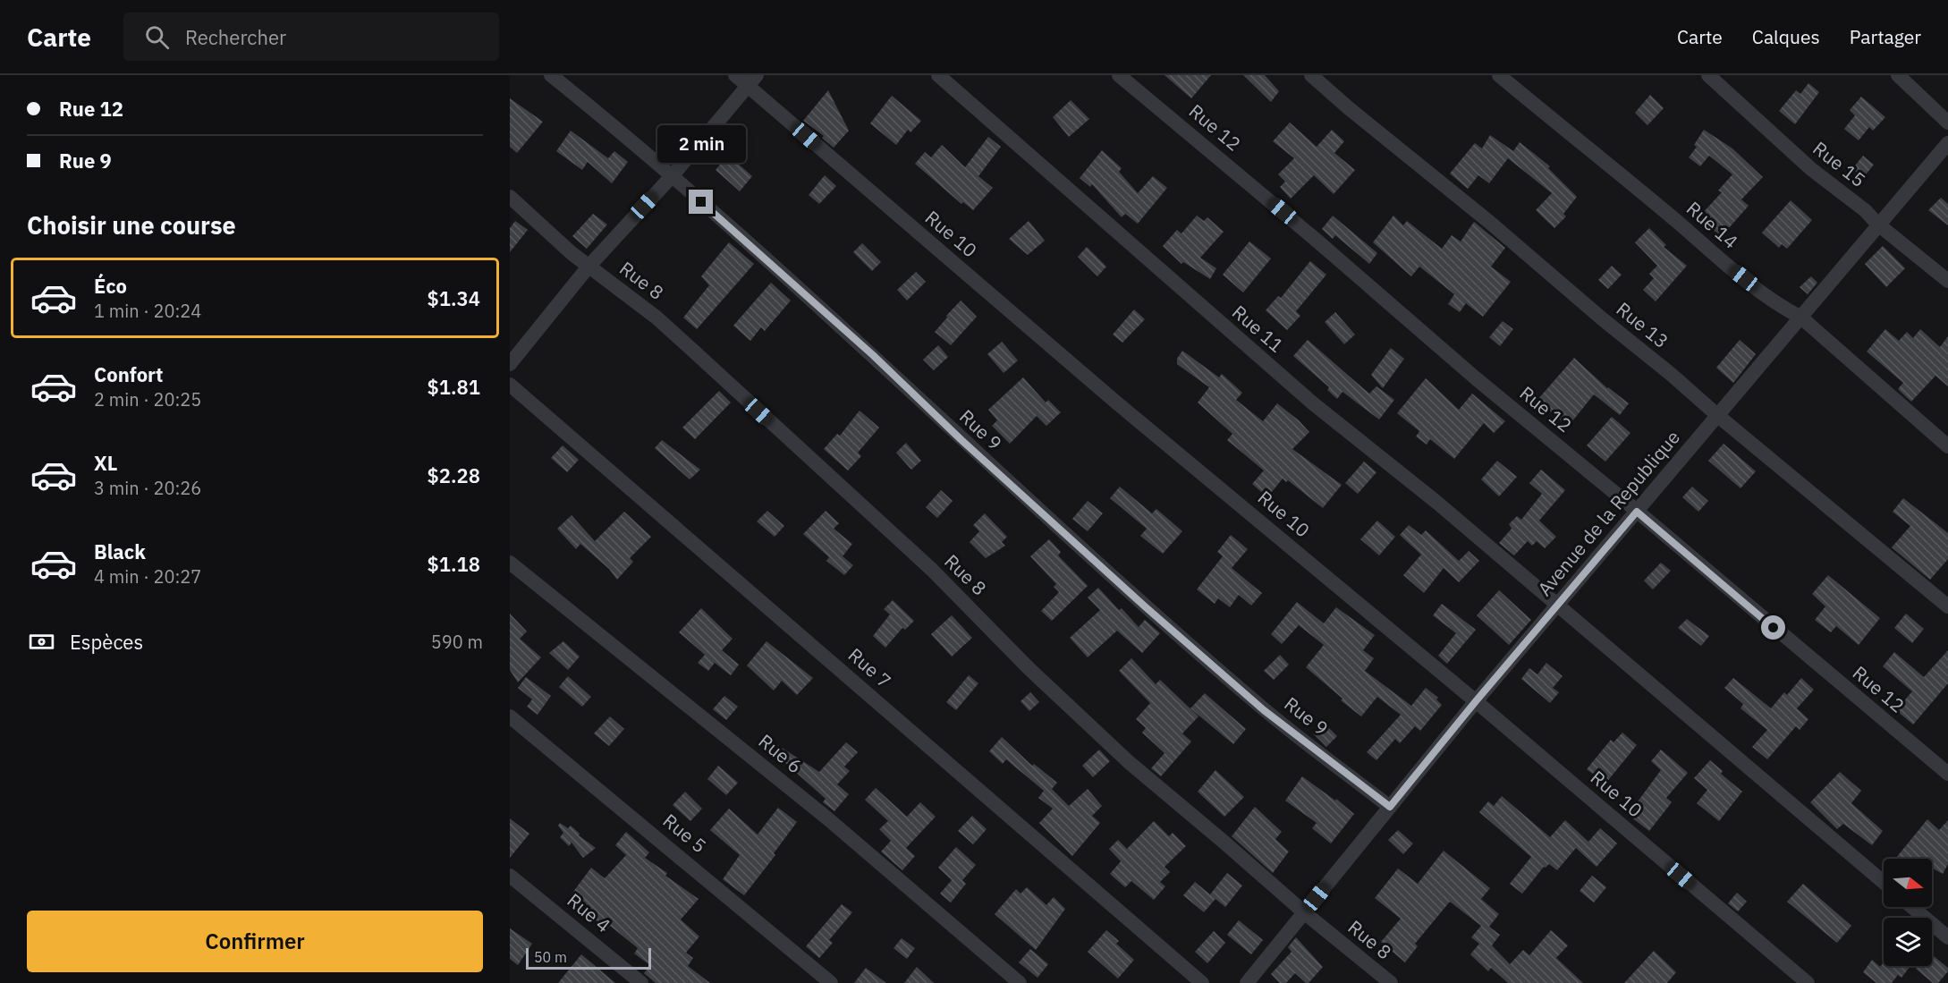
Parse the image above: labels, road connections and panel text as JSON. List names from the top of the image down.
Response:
{
  "streets": {
    "street": [
      "Rue 12",
      "Rue 15",
      "Rue 14",
      "Rue 10",
      "Rue 8",
      "Rue 13",
      "Rue 11",
      "Rue 9",
      "Avenue de la Republique",
      "Rue 7",
      "Rue 6",
      "Rue 5",
      "Rue 4"
    ]
  },
  "crossings": [
    ["Rue 12", "Avenue de la Republique"],
    ["Rue 15", "Avenue de la Republique"],
    ["Rue 14", "Avenue de la Republique"],
    ["Rue 10", "Avenue de la Republique"],
    ["Rue 8", "Avenue de la Republique"],
    ["Rue 13", "Avenue de la Republique"],
    ["Rue 11", "Avenue de la Republique"],
    ["Rue 9", "Avenue de la Republique"]
  ],
  "scale_bar": "50 m",
  "north": "right",
  "page": {
    "header": "Carte",
    "search": "Rechercher",
    "nav": ["Carte", "Calques", "Partager"],
    "banner": ["Rue 12", "Rue 9"],
    "bubble": "2 min",
    "heading": "Choisir une course",
    "list": [
      {
        "name": "Éco",
        "note": "1 min · 20:24",
        "value": "$1.34"
      },
      {
        "name": "Confort",
        "note": "2 min · 20:25",
        "value": "$1.81"
      },
      {
        "name": "XL",
        "note": "3 min · 20:26",
        "value": "$2.28"
      },
      {
        "name": "Black",
        "note": "4 min · 20:27",
        "value": "$1.18"
      }
    ],
    "pay": ["Espèces", "590 m"],
    "buttons": "Confirmer",
    "scale": "50 m"
  }
}
